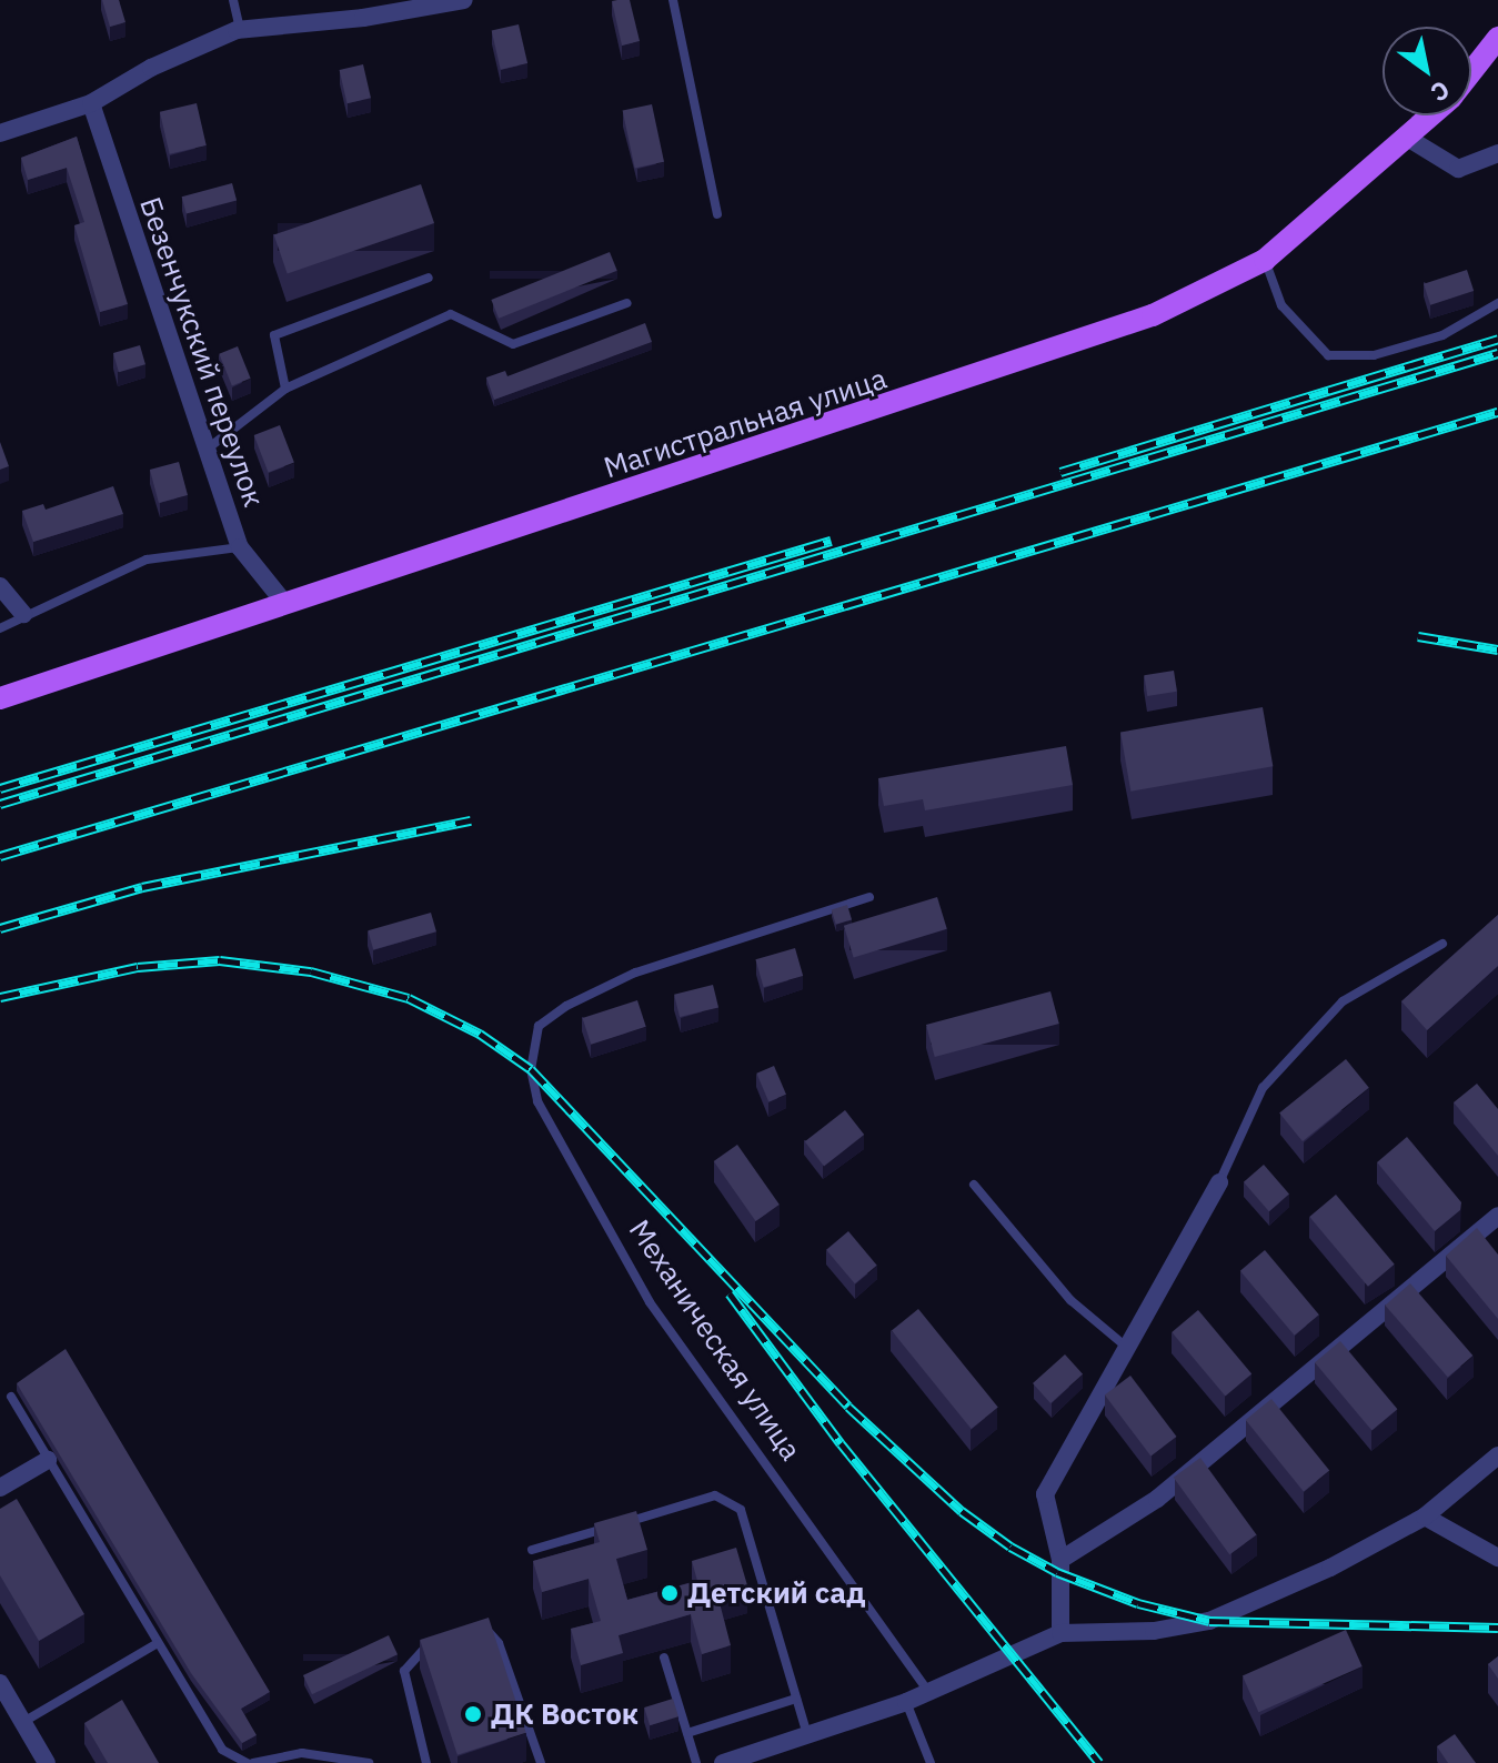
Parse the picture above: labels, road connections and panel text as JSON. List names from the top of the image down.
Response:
{
  "streets": {
    "main road": ["Магистральная улица"],
    "street": ["Безенчукский переулок"],
    "lane": ["Механическая улица"]
  },
  "crossings": [
    ["Безенчукский переулок", "Магистральная улица"]
  ],
  "places": ["Детский сад", "ДК Восток"],
  "north": "bottom right"
}
